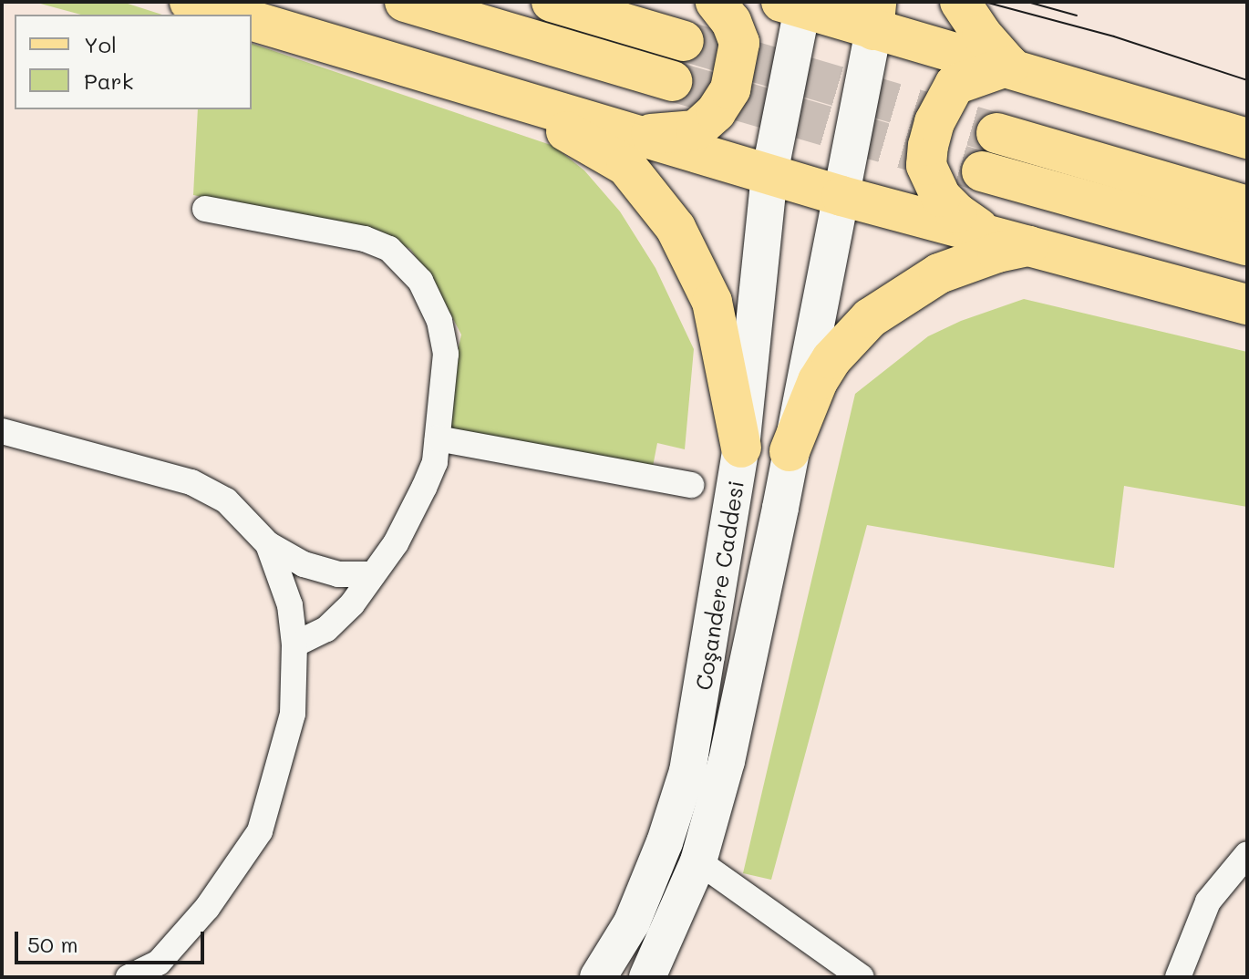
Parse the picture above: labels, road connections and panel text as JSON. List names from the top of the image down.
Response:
{
  "streets": {
    "main road": ["Coşandere Caddesi"]
  },
  "legend": ["Yol", "Park"],
  "scale_bar": "50 m"
}
